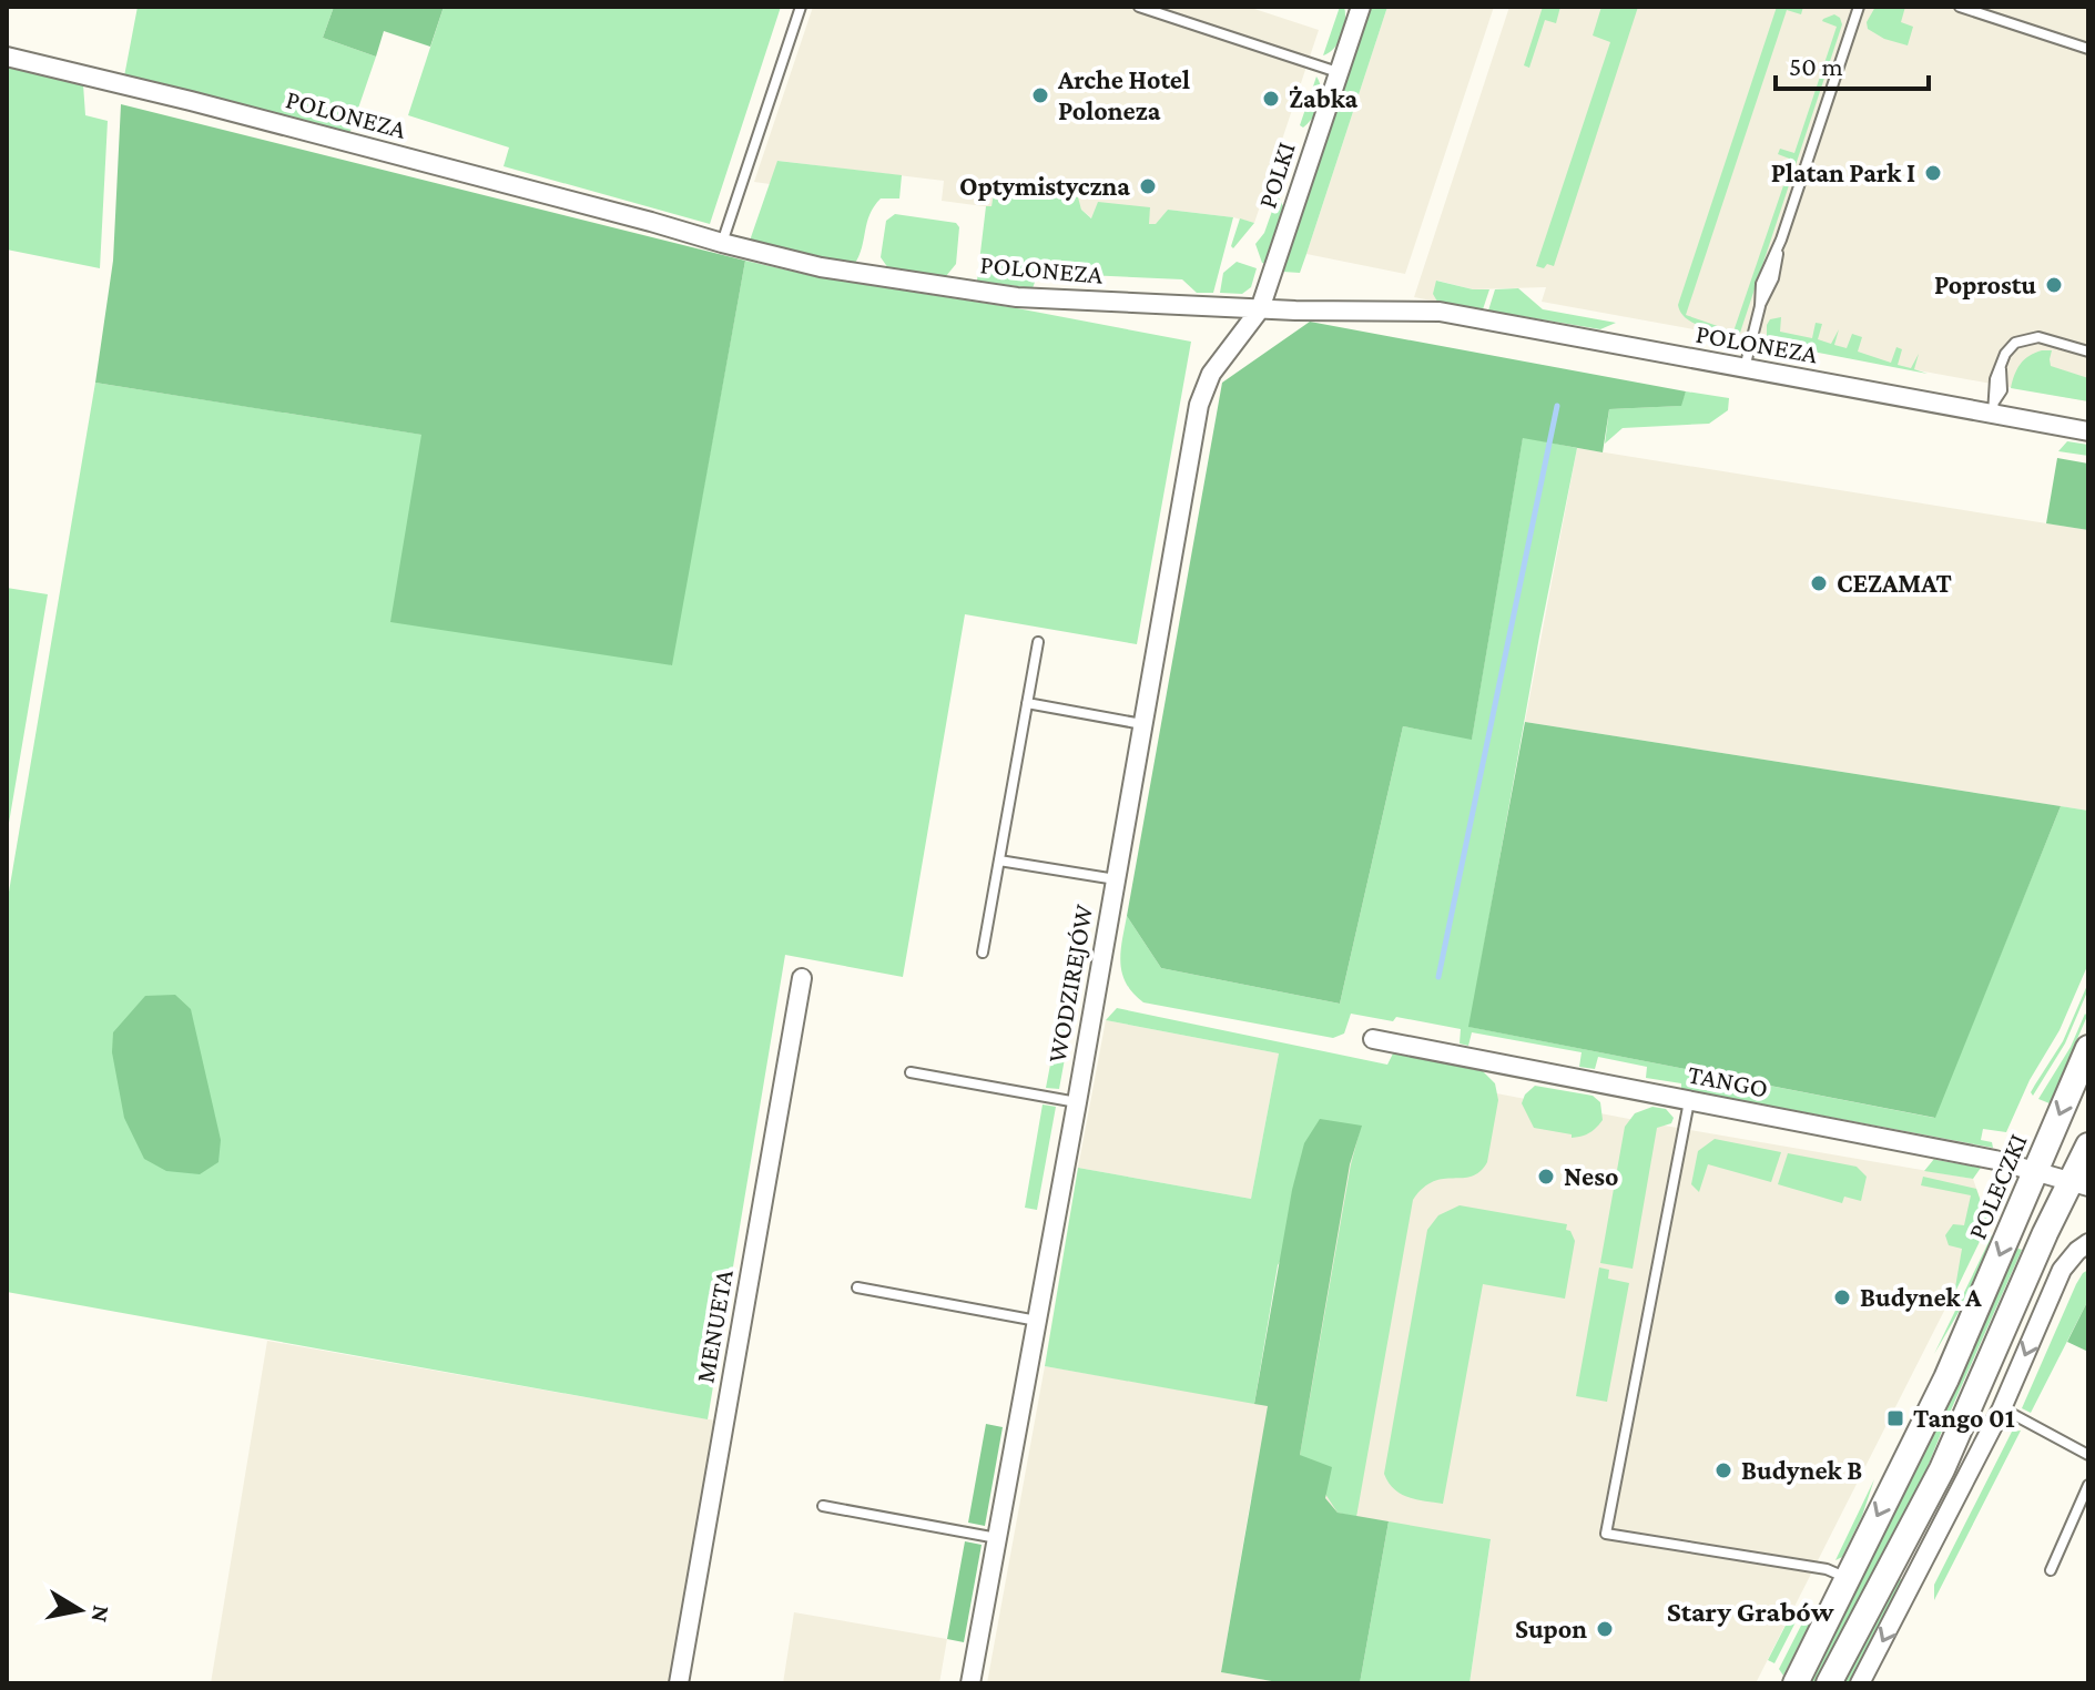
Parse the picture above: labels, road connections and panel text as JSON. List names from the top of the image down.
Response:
{
  "streets": {
    "main road": ["POLECZKI"],
    "street": [
      "POLONEZA",
      "POLKI",
      "WODZIREJÓW",
      "TANGO",
      "MENUETA"
    ]
  },
  "crossings": [
    ["POLONEZA", "POLKI"],
    ["POLONEZA", "WODZIREJÓW"],
    ["POLKI", "WODZIREJÓW"],
    ["TANGO", "POLECZKI"]
  ],
  "districts": ["Stary Grabów"],
  "places": {
    "other": [
      "Arche Hotel Poloneza",
      "Żabka",
      "Platan Park I",
      "Optymistyczna",
      "Poprostu",
      "CEZAMAT",
      "Neso",
      "Budynek A",
      "Budynek B",
      "Supon"
    ],
    "transit": ["Tango 01"]
  },
  "scale_bar": "50 m",
  "north": "right"
}
